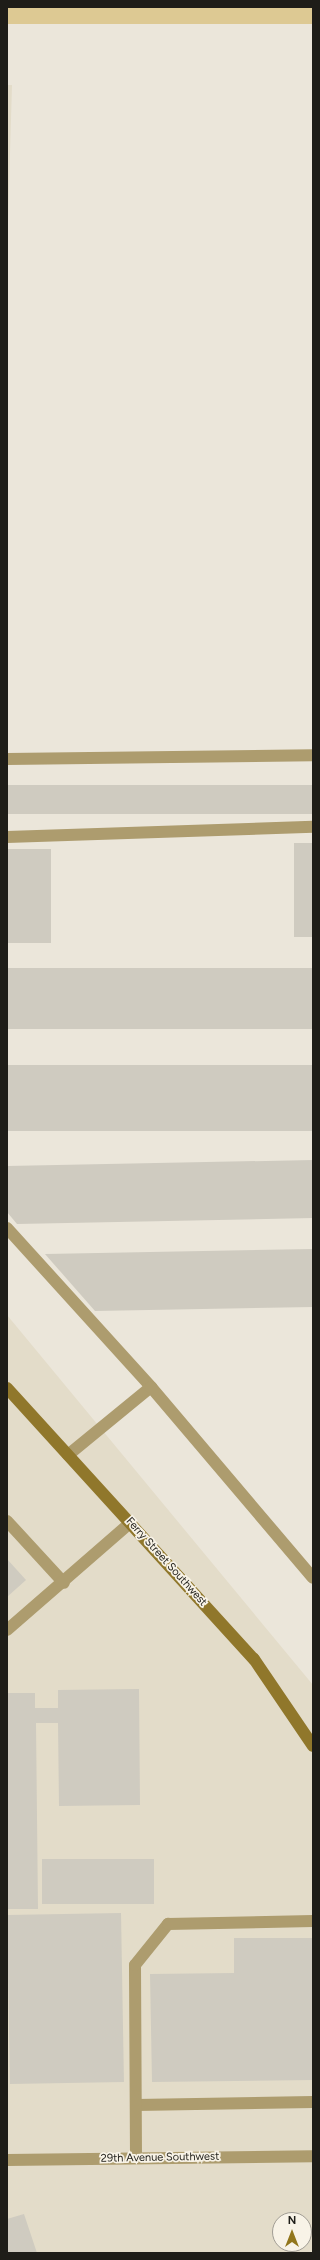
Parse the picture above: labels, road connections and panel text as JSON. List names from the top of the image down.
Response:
{
  "streets": {
    "street": ["Ferry Street Southwest", "29th Avenue Southwest"]
  },
  "north": "top"
}
